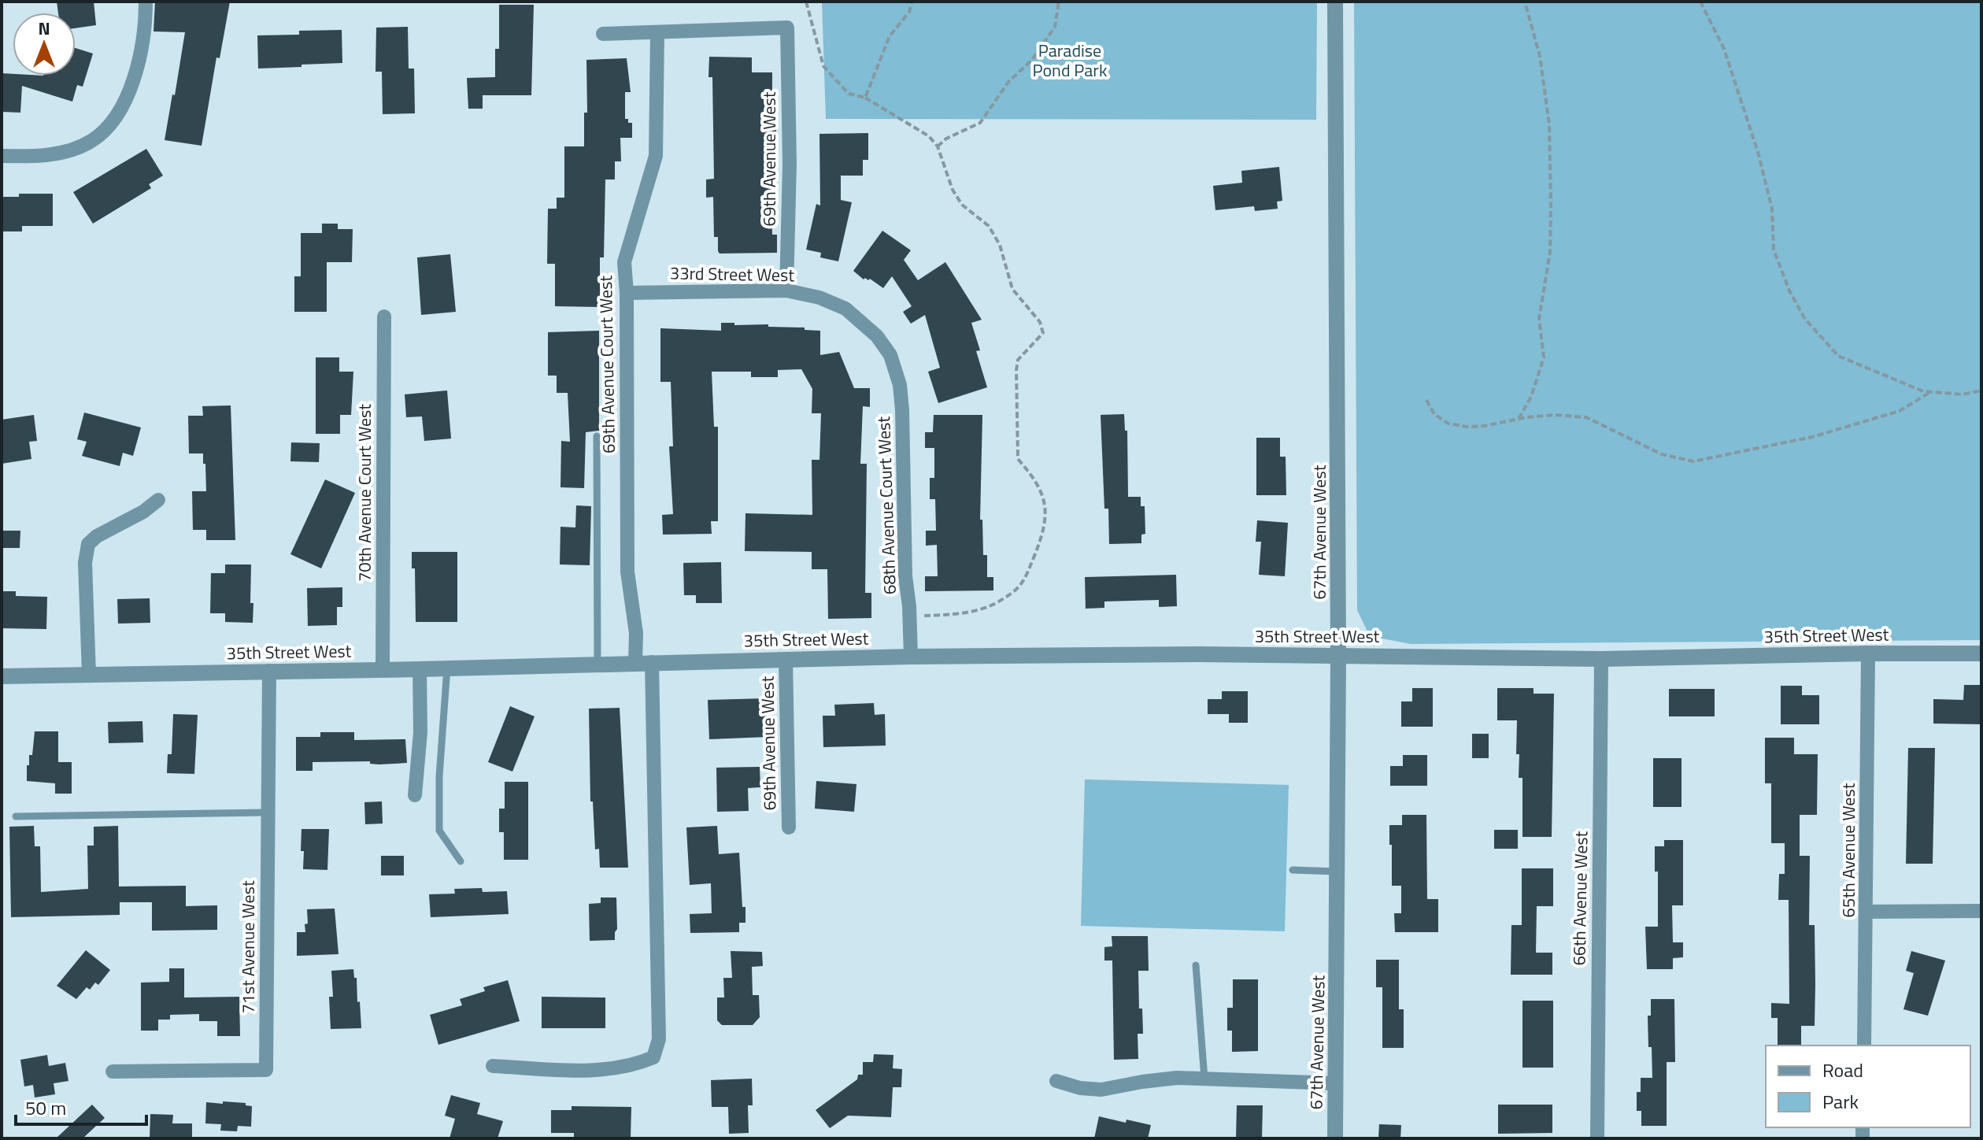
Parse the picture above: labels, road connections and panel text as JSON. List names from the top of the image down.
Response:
{
  "streets": {
    "street": [
      "69th Avenue West",
      "33rd Street West",
      "69th Avenue Court West",
      "70th Avenue Court West",
      "68th Avenue Court West",
      "67th Avenue West",
      "35th Street West",
      "65th Avenue West",
      "66th Avenue West",
      "71st Avenue West"
    ]
  },
  "crossings": [
    ["69th Avenue West", "33rd Street West"],
    ["69th Avenue West", "69th Avenue Court West"],
    ["69th Avenue West", "35th Street West"],
    ["33rd Street West", "69th Avenue Court West"],
    ["33rd Street West", "68th Avenue Court West"],
    ["69th Avenue Court West", "35th Street West"],
    ["70th Avenue Court West", "35th Street West"],
    ["68th Avenue Court West", "35th Street West"],
    ["67th Avenue West", "35th Street West"],
    ["35th Street West", "65th Avenue West"],
    ["35th Street West", "66th Avenue West"],
    ["35th Street West", "71st Avenue West"]
  ],
  "parks": ["Paradise Pond Park"],
  "legend": ["Road", "Park"],
  "scale_bar": "50 m",
  "north": "top"
}
